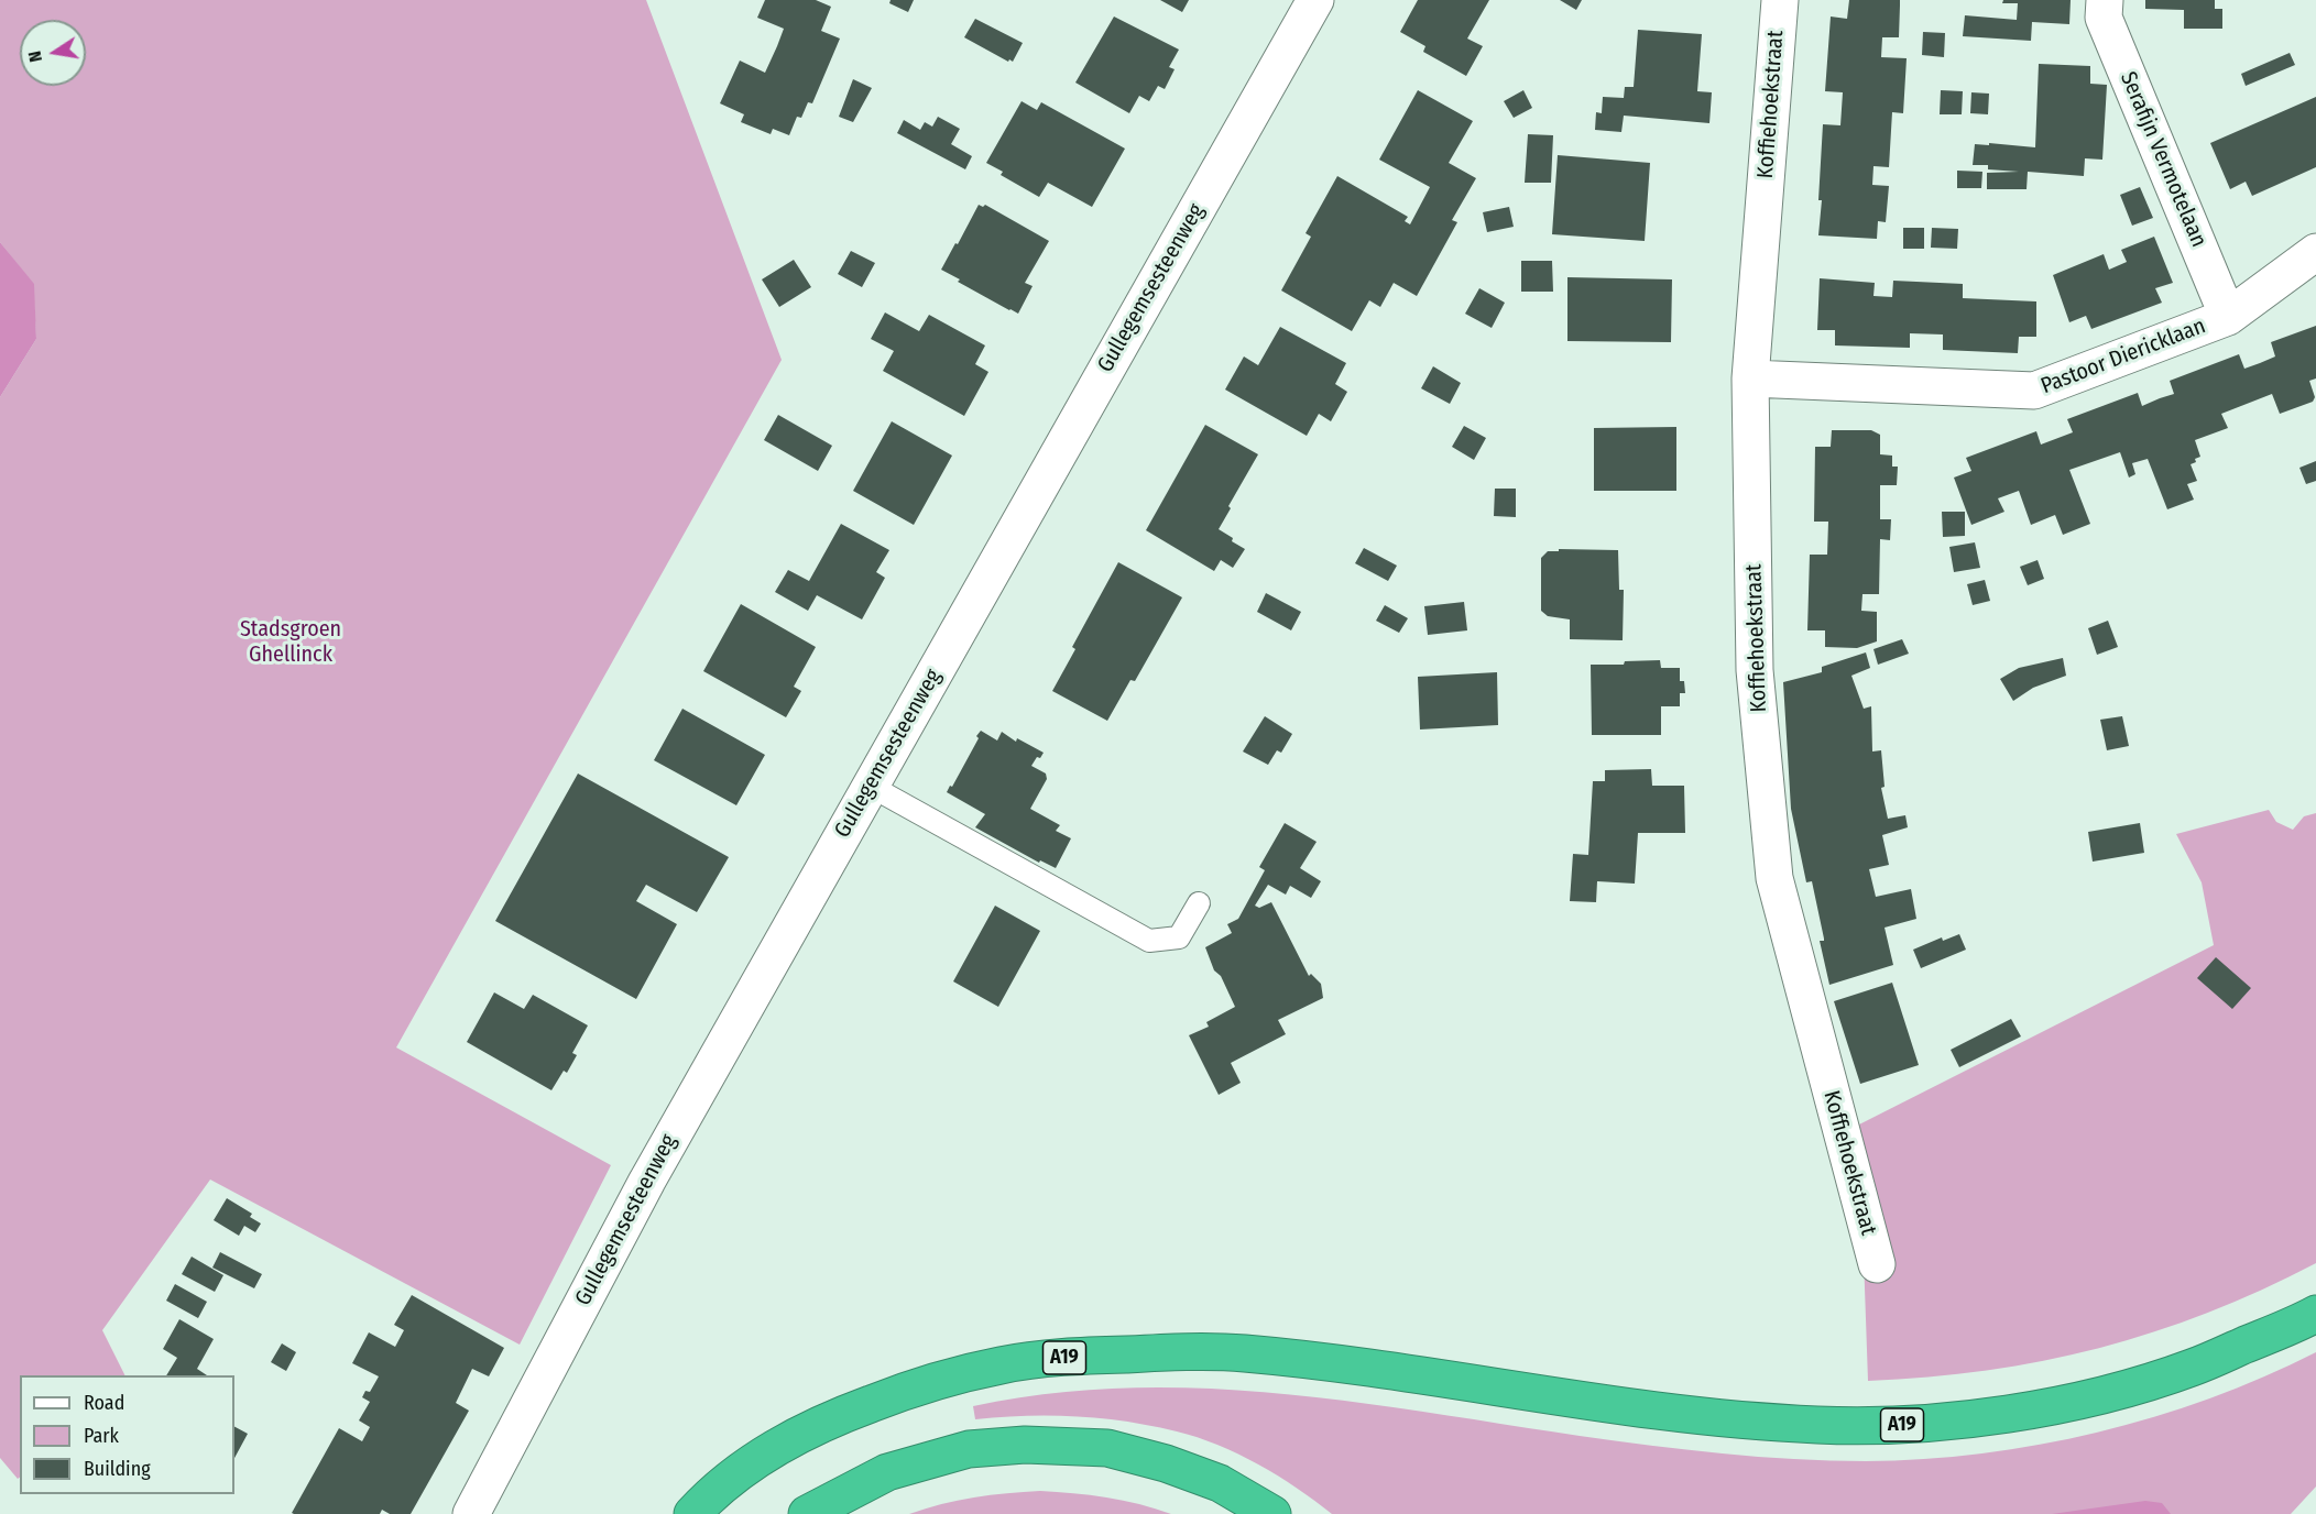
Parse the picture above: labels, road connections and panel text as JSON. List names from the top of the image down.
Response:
{
  "streets": {
    "highway": ["A19"],
    "street": [
      "Koffiehoekstraat",
      "Serafijn Vermotelaan",
      "Gullegemsesteenweg",
      "Pastoor Diericklaan"
    ]
  },
  "crossings": [
    ["Koffiehoekstraat", "Pastoor Diericklaan"],
    ["Serafijn Vermotelaan", "Pastoor Diericklaan"]
  ],
  "parks": ["Stadsgroen Ghellinck"],
  "legend": ["Road", "Park", "Building"],
  "north": "left"
}
